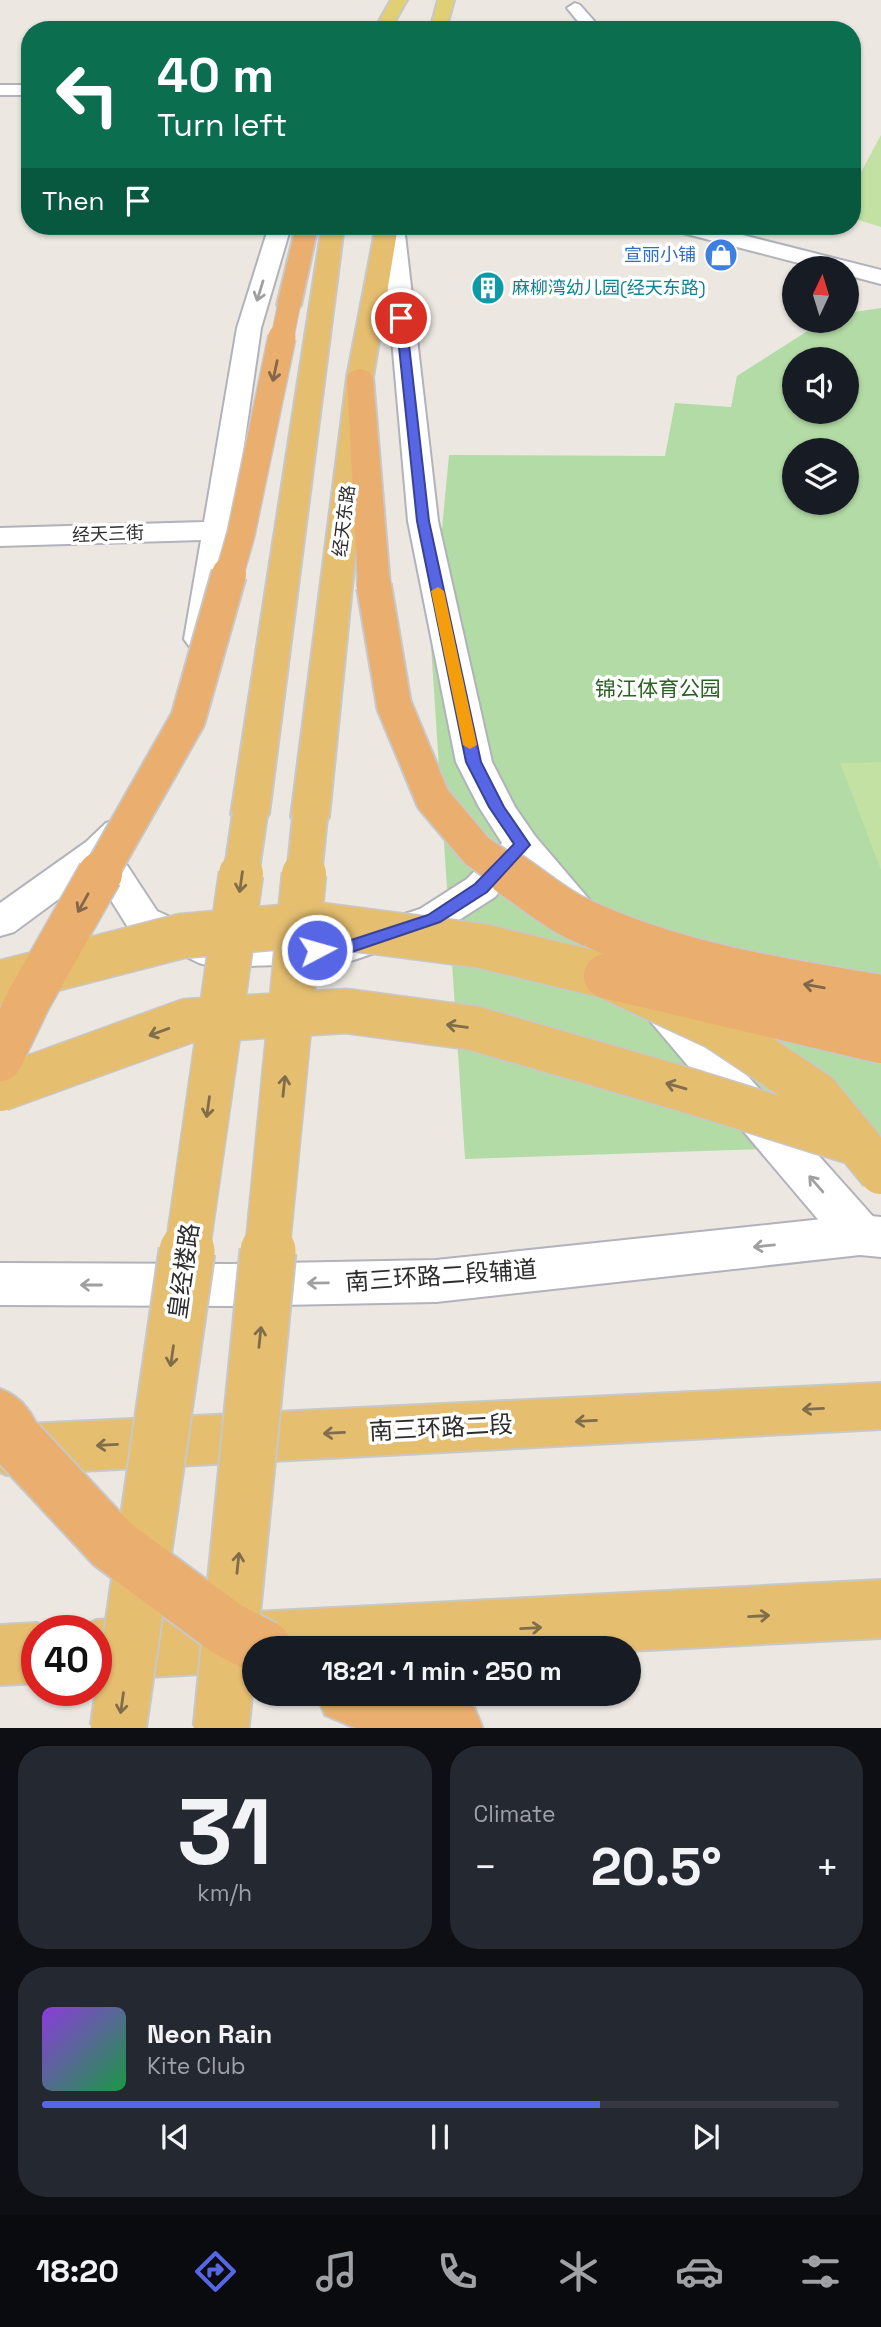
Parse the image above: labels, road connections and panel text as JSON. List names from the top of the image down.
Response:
{
  "streets": {
    "highway": ["经天东路", "皇经楼路", "南三环路二段"],
    "street": ["经天三街", "南三环路二段辅道"]
  },
  "one_way": ["南三环路二段辅道"],
  "parks": ["锦江体育公园"],
  "places": {
    "shop": ["宣丽小铺"],
    "building": ["麻柳湾幼儿园(经天东路)"]
  },
  "north": "top",
  "page": {
    "turn": ["40 m", "Turn left"],
    "then": "Then",
    "limit": "40",
    "trip": "18:21 · 1 min · 250 m",
    "tile": [
      ["31", "km/h"],
      "Climate"
    ],
    "heat": ["−", "20.5°", "+"],
    "song": ["Neon Rain", "Kite Club"],
    "tabs": "18:20"
  }
}
